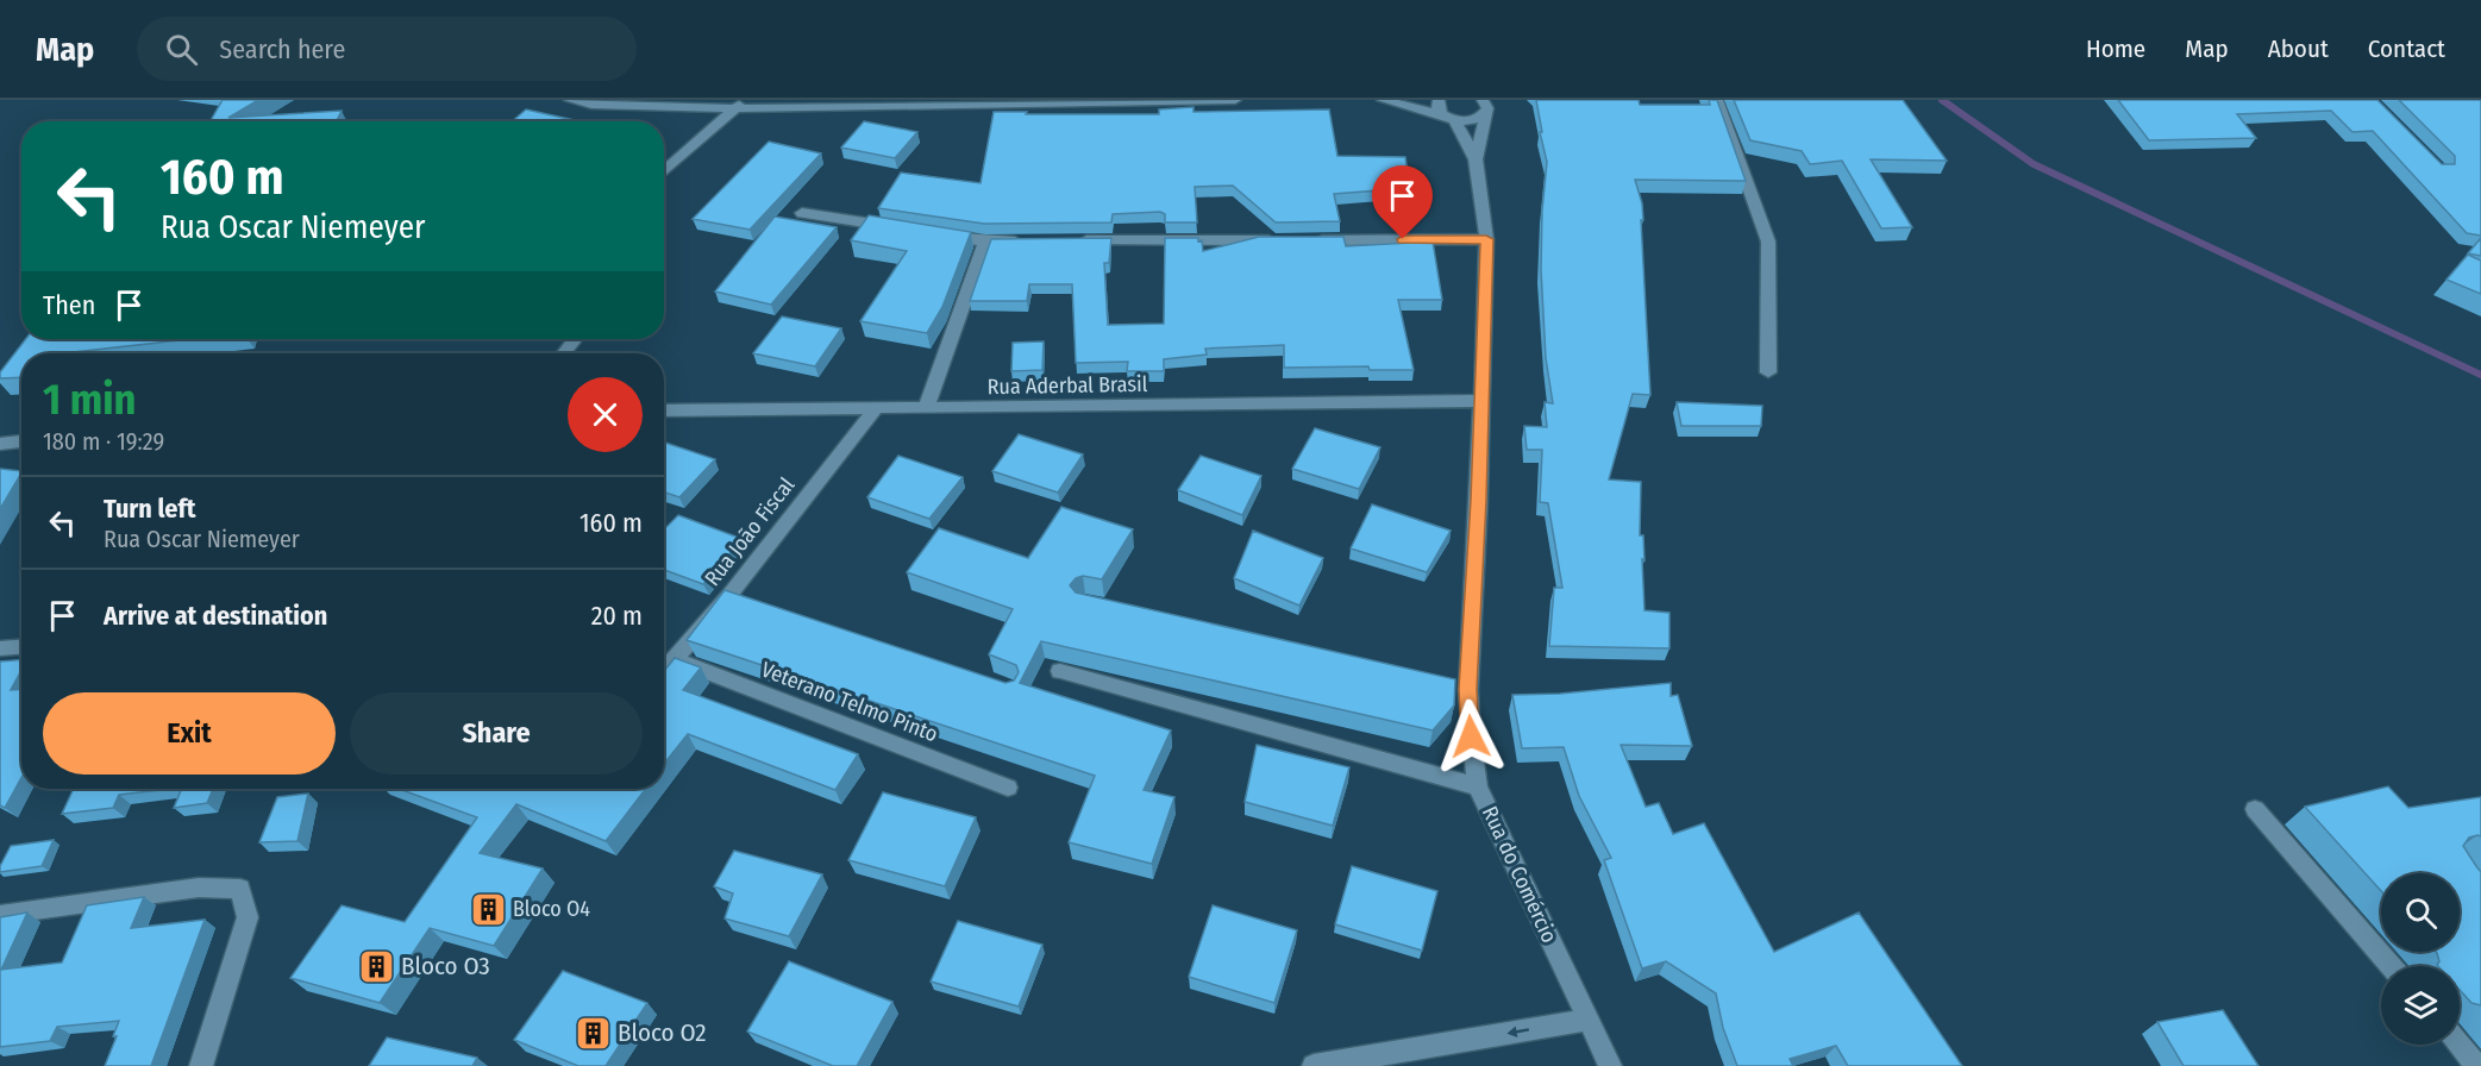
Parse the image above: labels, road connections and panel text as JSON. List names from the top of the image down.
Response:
{
  "streets": {
    "street": [
      "Rua Aderbal Brasil",
      "Rua João Fiscal",
      "Veterano Telmo Pinto",
      "Rua do Comércio"
    ]
  },
  "crossings": [
    ["Rua Aderbal Brasil", "Rua João Fiscal"],
    ["Rua Aderbal Brasil", "Rua do Comércio"],
    ["Rua João Fiscal", "Veterano Telmo Pinto"]
  ],
  "places": {
    "building": ["Bloco O4", "Bloco O3", "Bloco O2"]
  },
  "page": {
    "header": "Map",
    "search": "Search here",
    "nav": [
      "Home",
      "Map",
      "About",
      "Contact"
    ],
    "turn": ["160 m", "Rua Oscar Niemeyer"],
    "then": "Then",
    "heading": ["1 min", "180 m · 19:29"],
    "list": [
      {
        "name": "Turn left",
        "note": "Rua Oscar Niemeyer",
        "value": "160 m"
      },
      {
        "name": "Arrive at destination",
        "value": "20 m"
      }
    ],
    "buttons": ["Exit", "Share"]
  }
}
